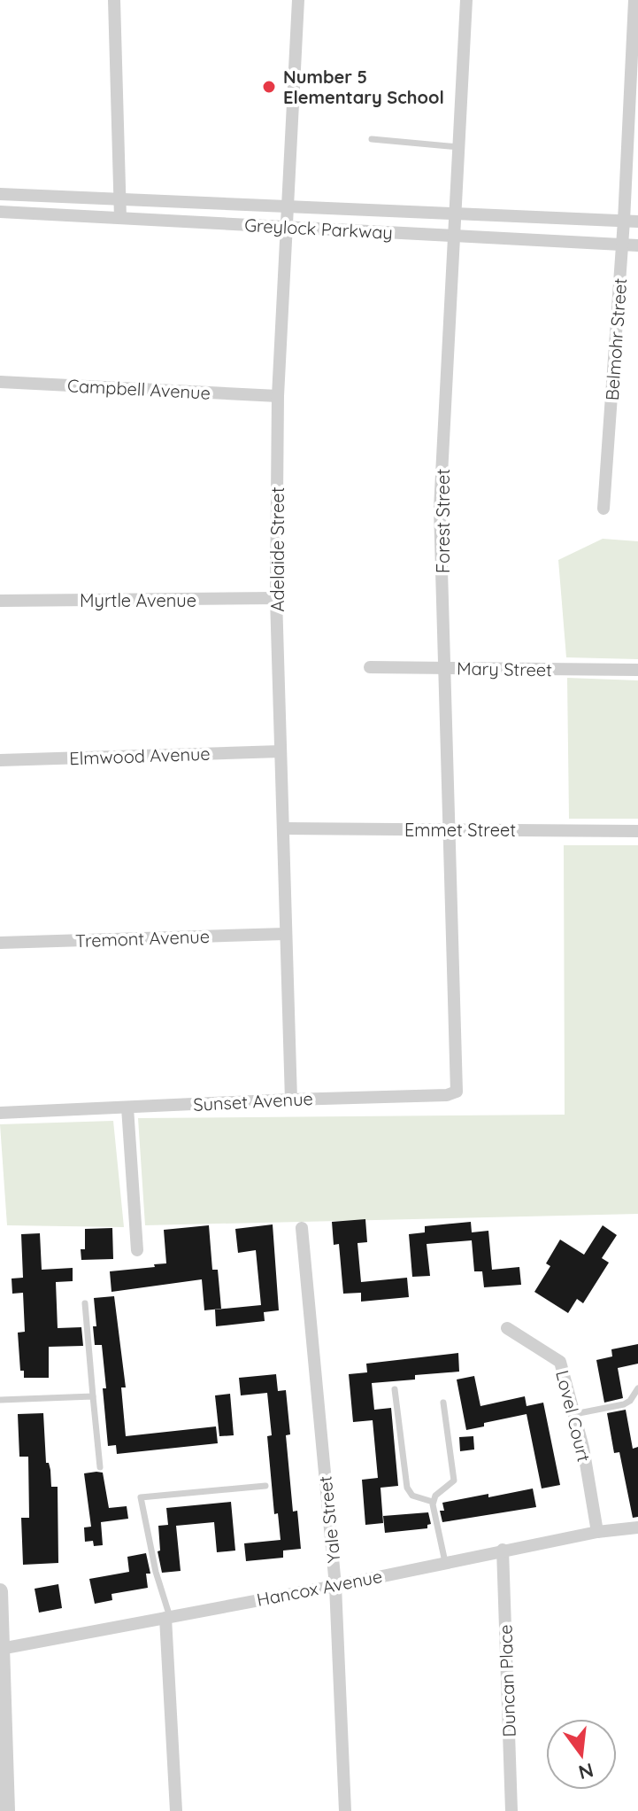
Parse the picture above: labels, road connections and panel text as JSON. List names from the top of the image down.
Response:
{
  "streets": {
    "street": [
      "Greylock Parkway",
      "Belmohr Street",
      "Campbell Avenue",
      "Forest Street",
      "Adelaide Street",
      "Myrtle Avenue",
      "Mary Street",
      "Elmwood Avenue",
      "Emmet Street",
      "Tremont Avenue",
      "Sunset Avenue",
      "Lovel Court",
      "Yale Street",
      "Hancox Avenue",
      "Duncan Place"
    ]
  },
  "crossings": [
    ["Greylock Parkway", "Belmohr Street"],
    ["Greylock Parkway", "Forest Street"],
    ["Greylock Parkway", "Adelaide Street"],
    ["Campbell Avenue", "Adelaide Street"],
    ["Forest Street", "Mary Street"],
    ["Forest Street", "Emmet Street"],
    ["Forest Street", "Sunset Avenue"],
    ["Adelaide Street", "Myrtle Avenue"],
    ["Adelaide Street", "Elmwood Avenue"],
    ["Adelaide Street", "Emmet Street"],
    ["Adelaide Street", "Tremont Avenue"],
    ["Adelaide Street", "Sunset Avenue"],
    ["Lovel Court", "Hancox Avenue"],
    ["Yale Street", "Hancox Avenue"],
    ["Hancox Avenue", "Duncan Place"]
  ],
  "places": ["Number 5 Elementary School"],
  "north": "bottom"
}
